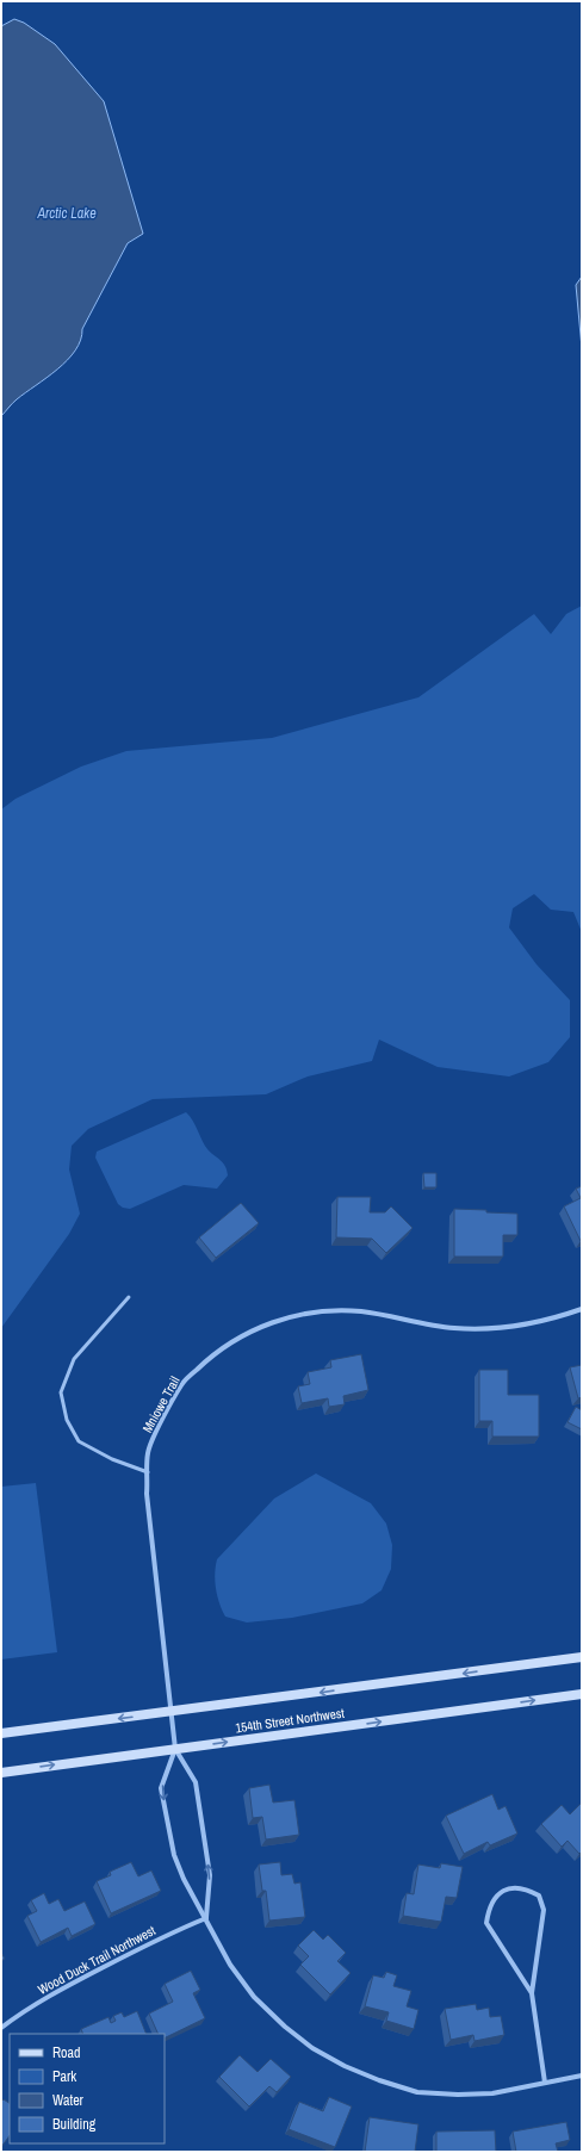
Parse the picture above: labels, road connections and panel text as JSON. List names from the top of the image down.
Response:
{
  "streets": {
    "street": ["Mniowe Trail", "154th Street Northwest", "Wood Duck Trail Northwest"]
  },
  "crossings": [
    ["Mniowe Trail", "154th Street Northwest"]
  ],
  "water": ["Arctic Lake"],
  "legend": [
    "Road",
    "Park",
    "Water",
    "Building"
  ]
}
